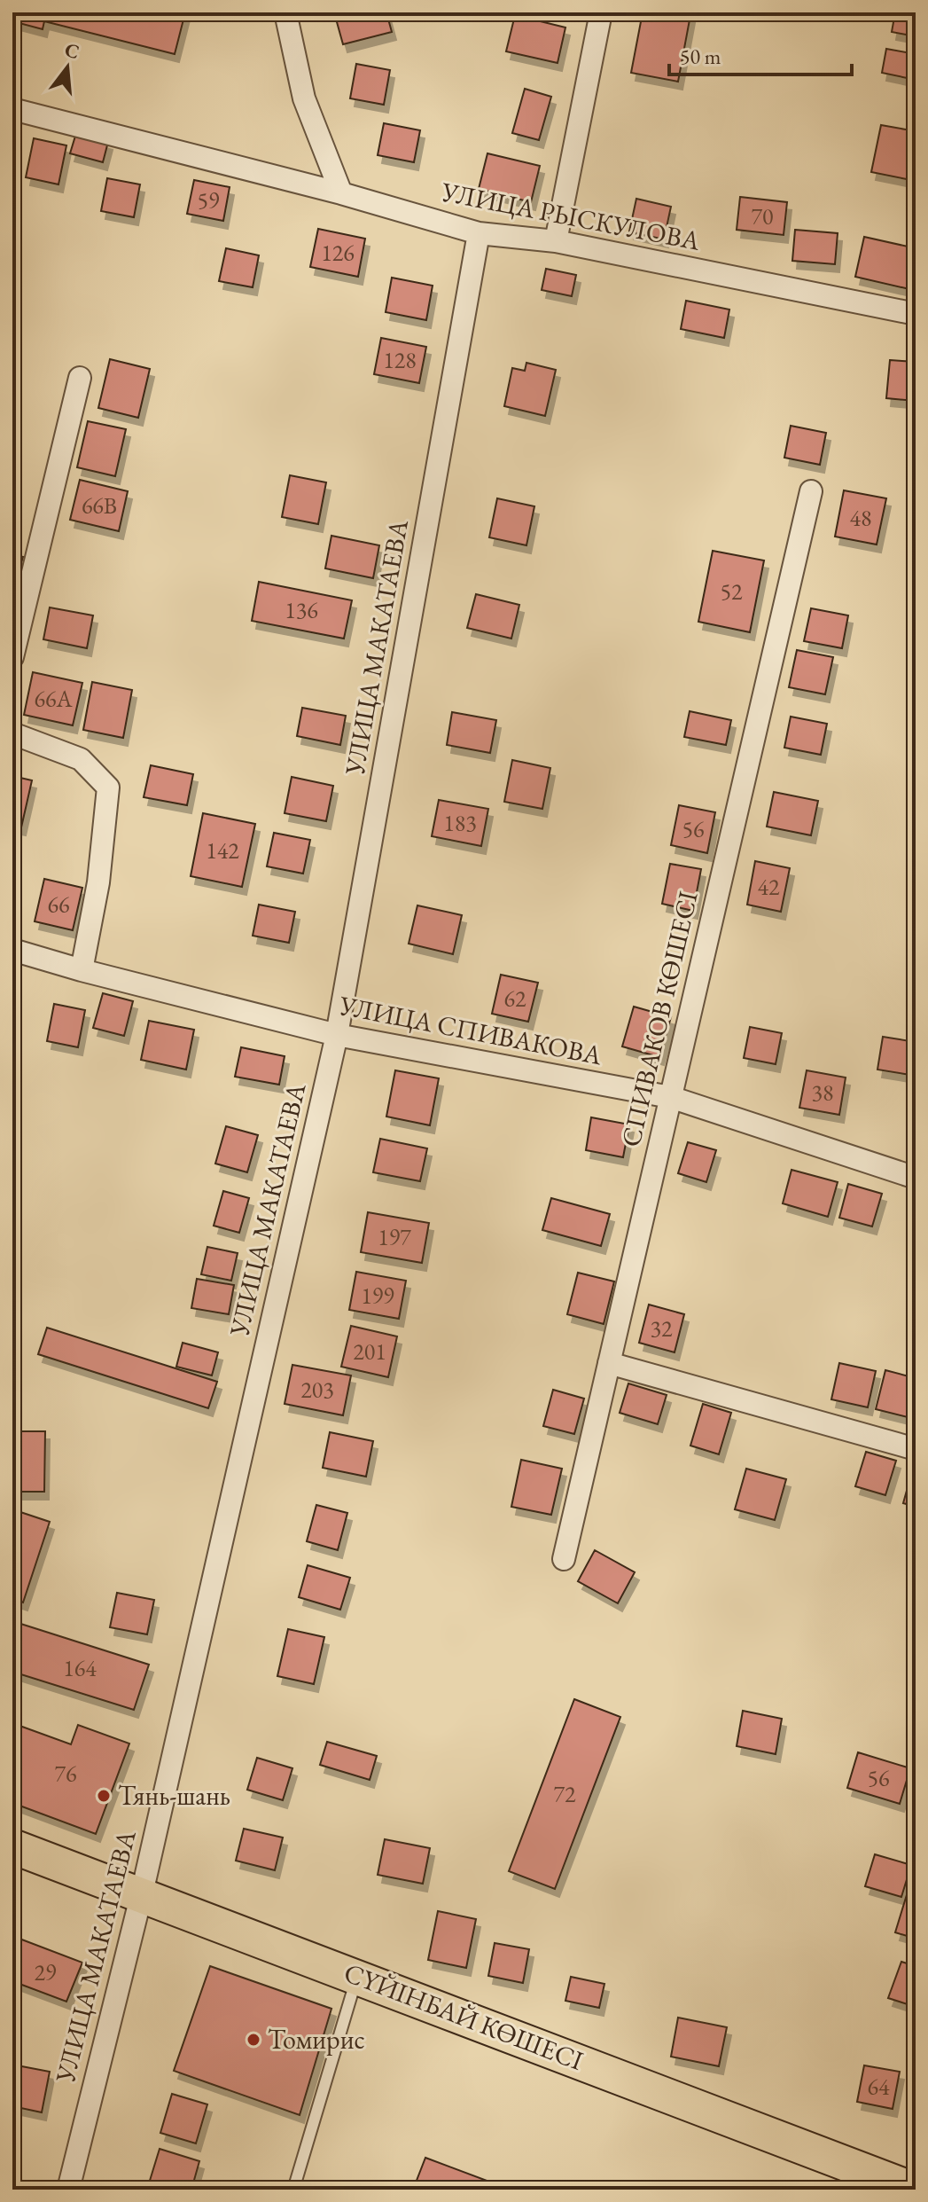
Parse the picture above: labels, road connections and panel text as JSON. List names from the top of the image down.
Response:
{
  "streets": {
    "main road": ["СҮЙІНБАЙ КӨШЕСІ"],
    "street": [
      "УЛИЦА РЫСКУЛОВА",
      "УЛИЦА МАКАТАЕВА",
      "СПИВАКОВ КӨШЕСІ",
      "УЛИЦА СПИВАКОВА"
    ]
  },
  "crossings": [
    ["УЛИЦА РЫСКУЛОВА", "УЛИЦА МАКАТАЕВА"],
    ["УЛИЦА МАКАТАЕВА", "УЛИЦА СПИВАКОВА"],
    ["УЛИЦА МАКАТАЕВА", "СҮЙІНБАЙ КӨШЕСІ"],
    ["СПИВАКОВ КӨШЕСІ", "УЛИЦА СПИВАКОВА"]
  ],
  "places": ["Тянь-шань", "Томирис"],
  "house_numbers": [
    "59",
    "70",
    "126",
    "128",
    "66В",
    "48",
    "52",
    "136",
    "66А",
    "183",
    "56",
    "142",
    "42",
    "66",
    "62",
    "38",
    "197",
    "199",
    "32",
    "201",
    "203",
    "164",
    "76",
    "56",
    "72",
    "29",
    "64"
  ],
  "scale_bar": "50 m",
  "north": "top"
}
